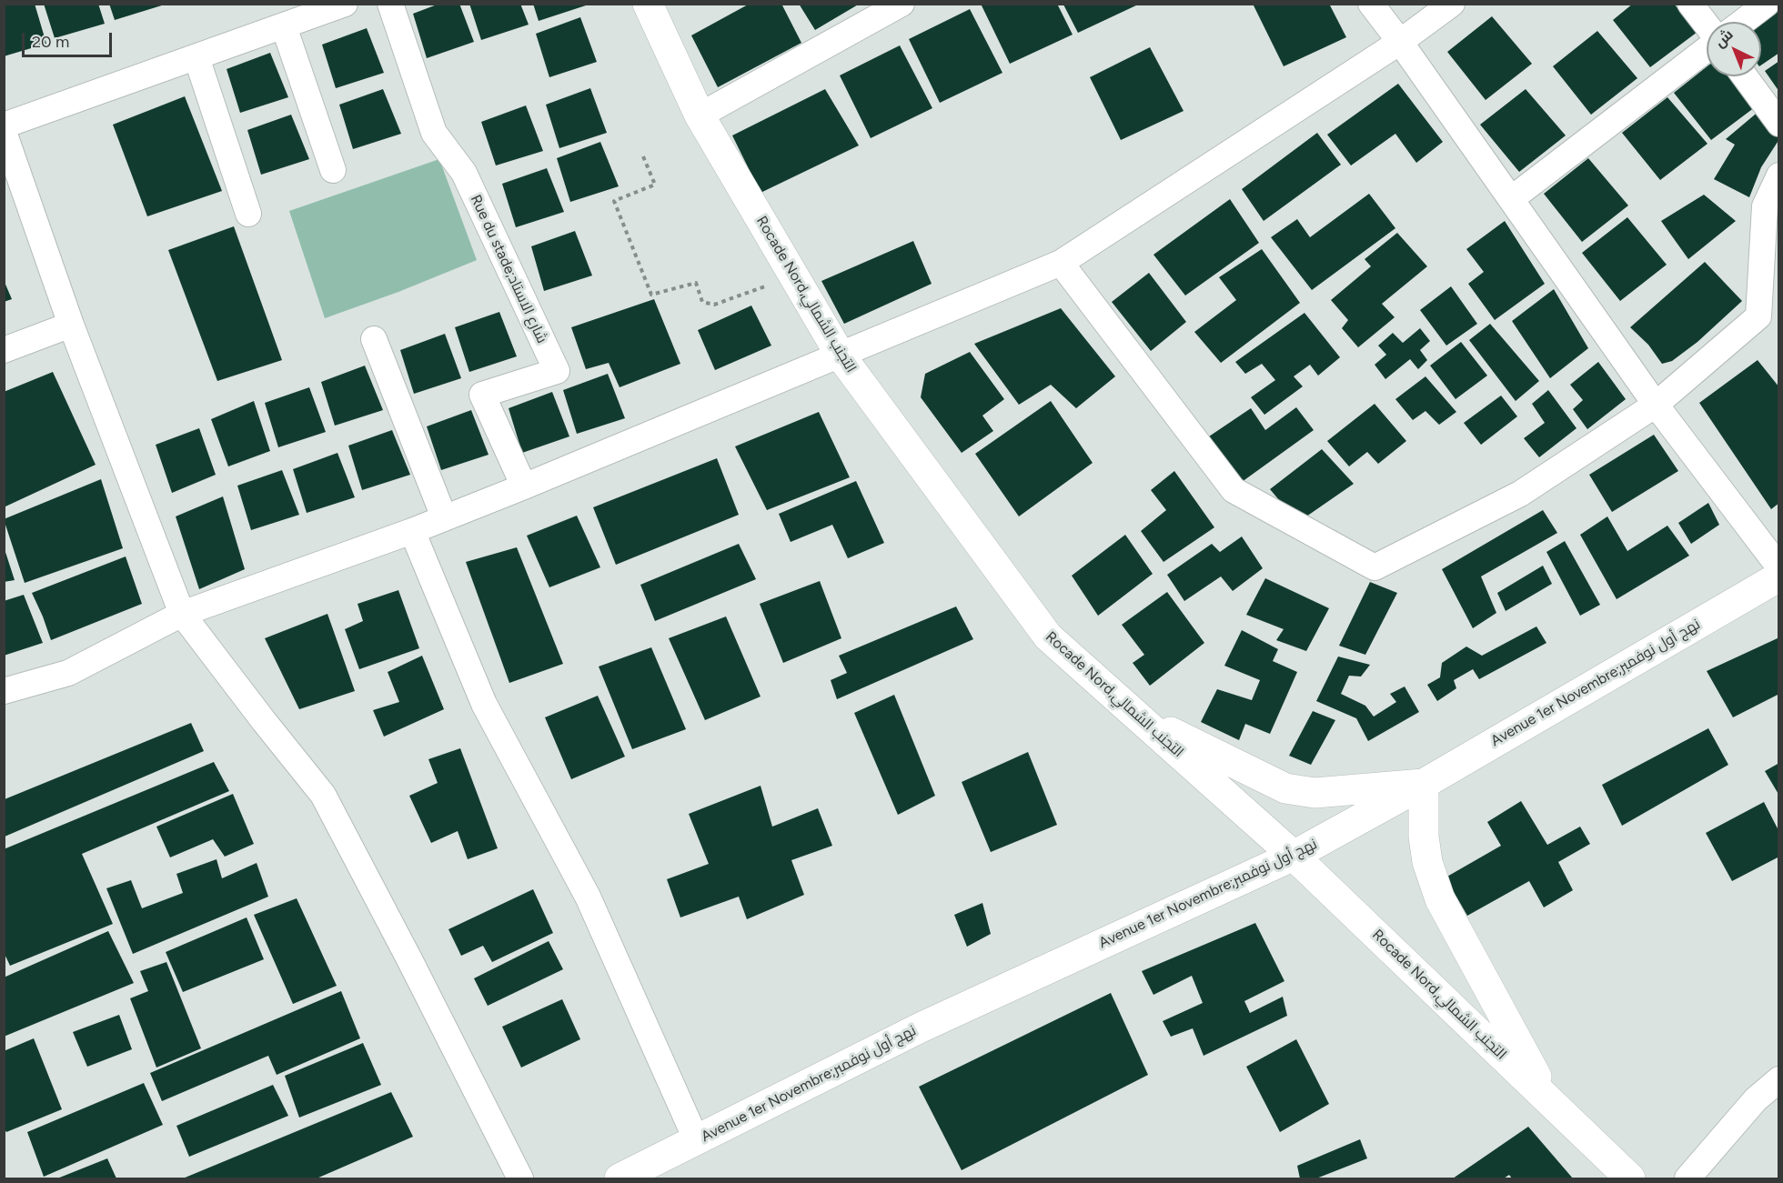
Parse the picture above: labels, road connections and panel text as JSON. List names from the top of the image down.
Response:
{
  "streets": {
    "main road": ["Rocade Nord,التجنب الشمالي", "Avenue 1er Novembre;نهج أول نوفمبر"],
    "street": ["Rue du stade;شارع الاستاد"]
  },
  "crossings": [
    ["Rocade Nord,التجنب الشمالي", "Avenue 1er Novembre;نهج أول نوفمبر"]
  ],
  "scale_bar": "20 m",
  "north": "top left"
}
